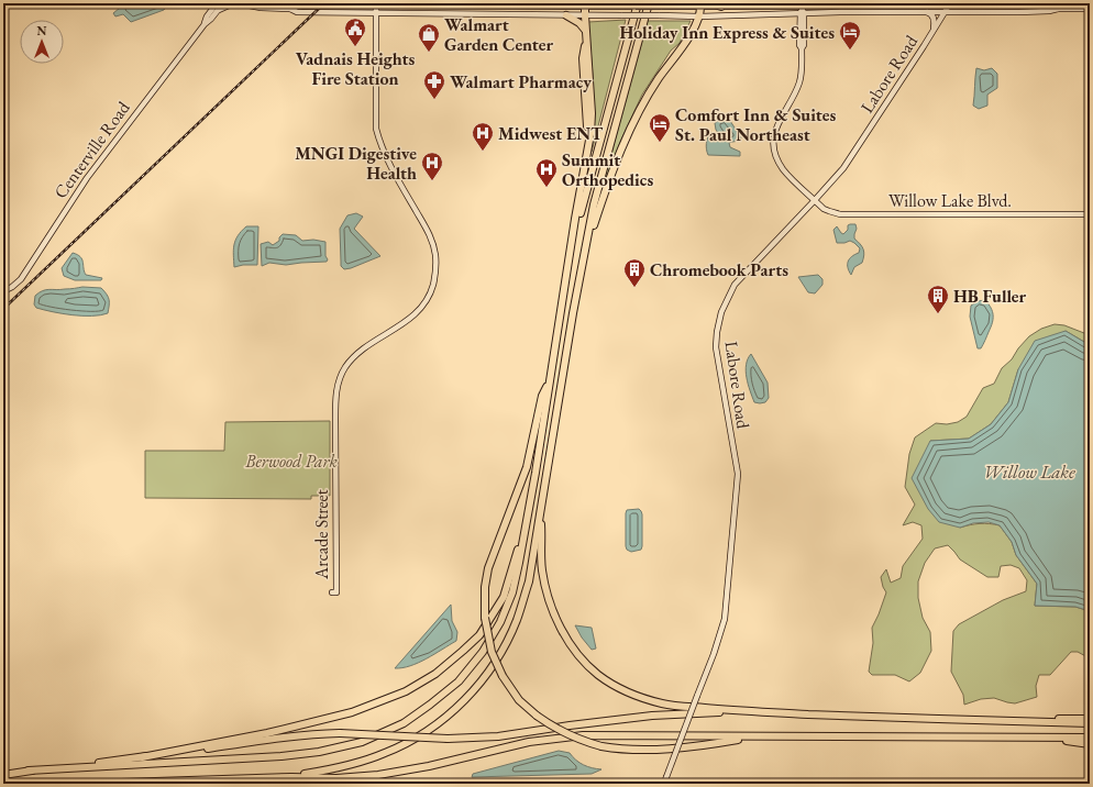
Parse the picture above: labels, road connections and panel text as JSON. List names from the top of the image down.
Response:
{
  "streets": {
    "street": [
      "Labore Road",
      "Centerville Road",
      "Willow Lake Blvd.",
      "Arcade Street"
    ]
  },
  "crossings": [
    ["Labore Road", "Willow Lake Blvd."]
  ],
  "water": ["Willow Lake"],
  "parks": ["Berwood Park"],
  "places": {
    "public building": ["Vadnais Heights Fire Station"],
    "hotel": ["Holiday Inn Express & Suites", "Comfort Inn & Suites St. Paul Northeast"],
    "shop": ["Walmart Garden Center"],
    "pharmacy": ["Walmart Pharmacy"],
    "hospital": ["Midwest ENT", "MNGI Digestive Health", "Summit Orthopedics"],
    "building": ["Chromebook Parts", "HB Fuller"]
  },
  "north": "top"
}
